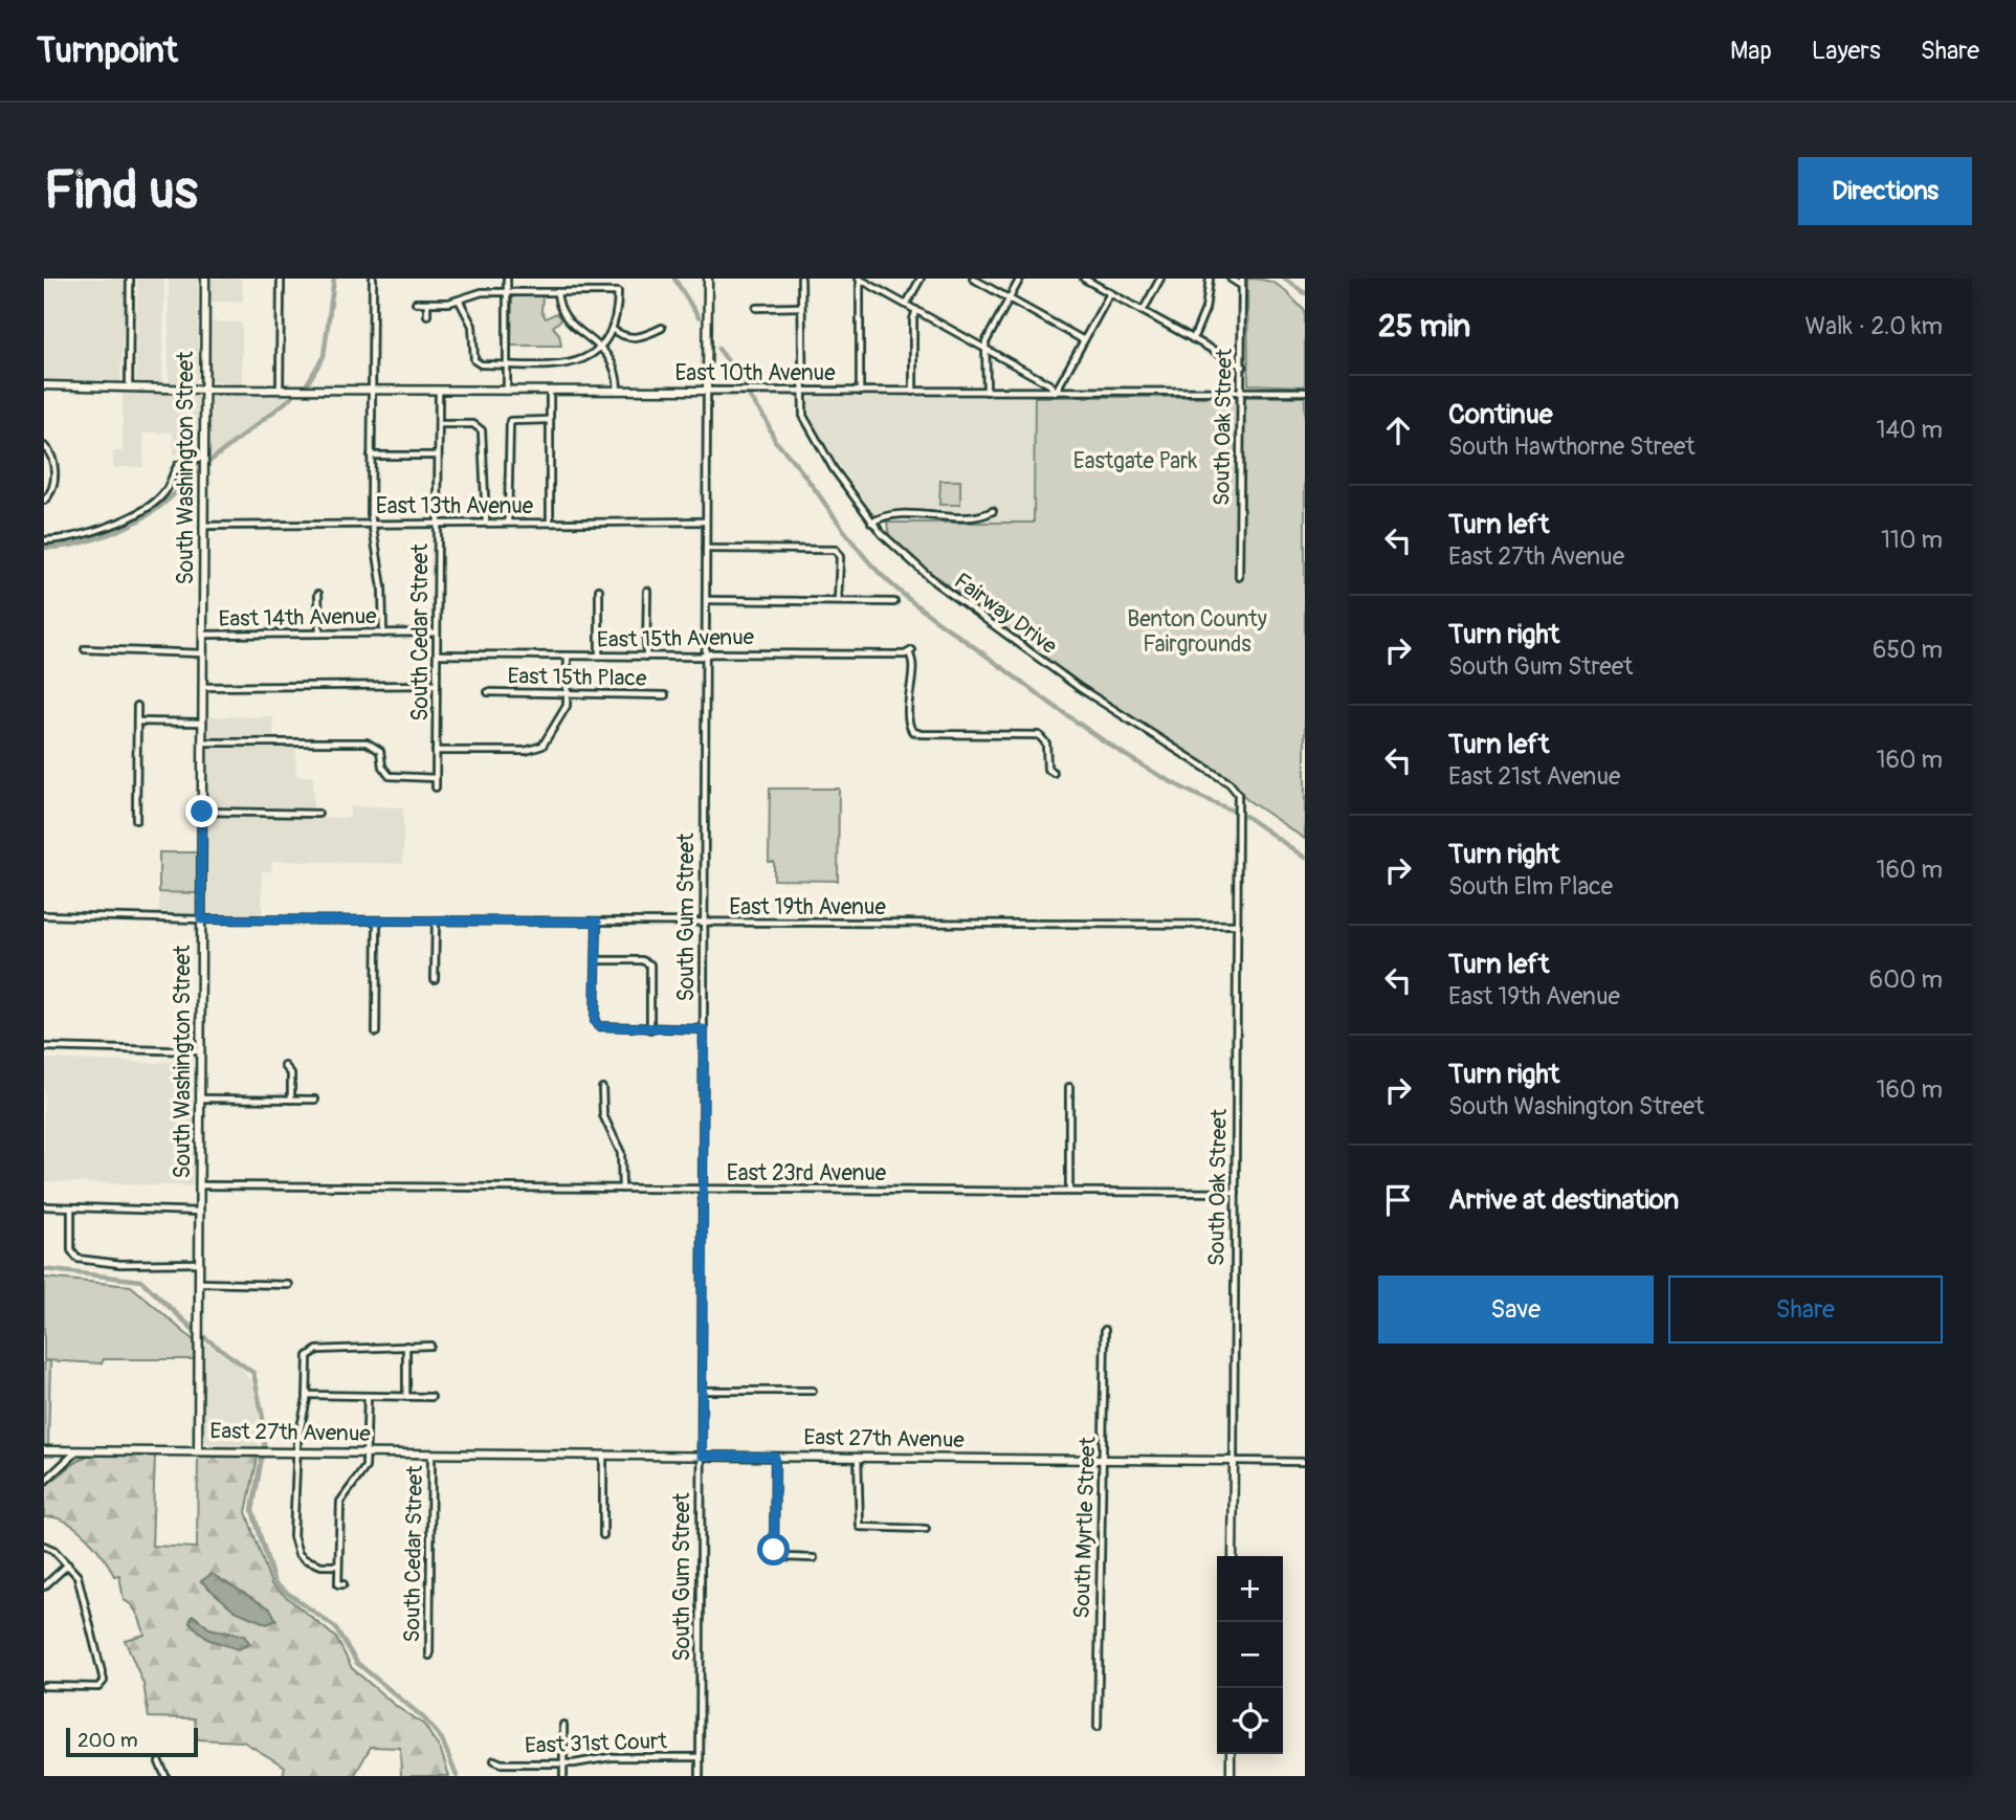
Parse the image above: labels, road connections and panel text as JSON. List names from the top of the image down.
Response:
{
  "streets": {
    "main road": [
      "East 10th Avenue",
      "South Oak Street",
      "South Washington Street",
      "South Gum Street",
      "East 27th Avenue"
    ],
    "street": [
      "East 13th Avenue",
      "Fairway Drive",
      "East 14th Avenue",
      "South Cedar Street",
      "East 15th Avenue",
      "East 15th Place",
      "East 19th Avenue",
      "East 23rd Avenue",
      "South Myrtle Street",
      "East 31st Court"
    ]
  },
  "crossings": [
    ["East 10th Avenue", "South Oak Street"],
    ["East 10th Avenue", "South Washington Street"],
    ["East 10th Avenue", "Fairway Drive"],
    ["East 10th Avenue", "South Cedar Street"],
    ["East 10th Avenue", "South Gum Street"],
    ["South Oak Street", "Fairway Drive"],
    ["South Oak Street", "East 19th Avenue"],
    ["South Oak Street", "East 23rd Avenue"],
    ["South Oak Street", "East 27th Avenue"],
    ["South Washington Street", "East 13th Avenue"],
    ["South Washington Street", "East 14th Avenue"],
    ["South Washington Street", "East 19th Avenue"],
    ["South Washington Street", "East 23rd Avenue"],
    ["South Washington Street", "East 27th Avenue"],
    ["East 13th Avenue", "South Cedar Street"],
    ["East 13th Avenue", "South Gum Street"],
    ["East 14th Avenue", "South Cedar Street"],
    ["South Cedar Street", "East 15th Avenue"],
    ["South Cedar Street", "East 27th Avenue"],
    ["East 15th Avenue", "South Gum Street"],
    ["East 19th Avenue", "South Gum Street"],
    ["South Gum Street", "East 23rd Avenue"],
    ["South Gum Street", "East 27th Avenue"],
    ["South Gum Street", "East 31st Court"],
    ["East 27th Avenue", "South Myrtle Street"]
  ],
  "parks": ["Eastgate Park", "Benton County Fairgrounds"],
  "scale_bar": "200 m",
  "page": {
    "header": "Turnpoint",
    "nav": ["Map", "Layers", "Share"],
    "buttons": [
      "Directions",
      ["Save", "Share"]
    ],
    "title": "Find us",
    "heading": ["25 min", "Walk · 2.0 km"],
    "list": [
      ["Continue", "South Hawthorne Street", "140 m"],
      ["Turn left", "East 27th Avenue", "110 m"],
      ["Turn right", "South Gum Street", "650 m"],
      ["Turn left", "East 21st Avenue", "160 m"],
      ["Turn right", "South Elm Place", "160 m"],
      ["Turn left", "East 19th Avenue", "600 m"],
      ["Turn right", "South Washington Street", "160 m"],
      "Arrive at destination"
    ],
    "map_buttons": ["+", "−"],
    "scale": "200 m"
  }
}
